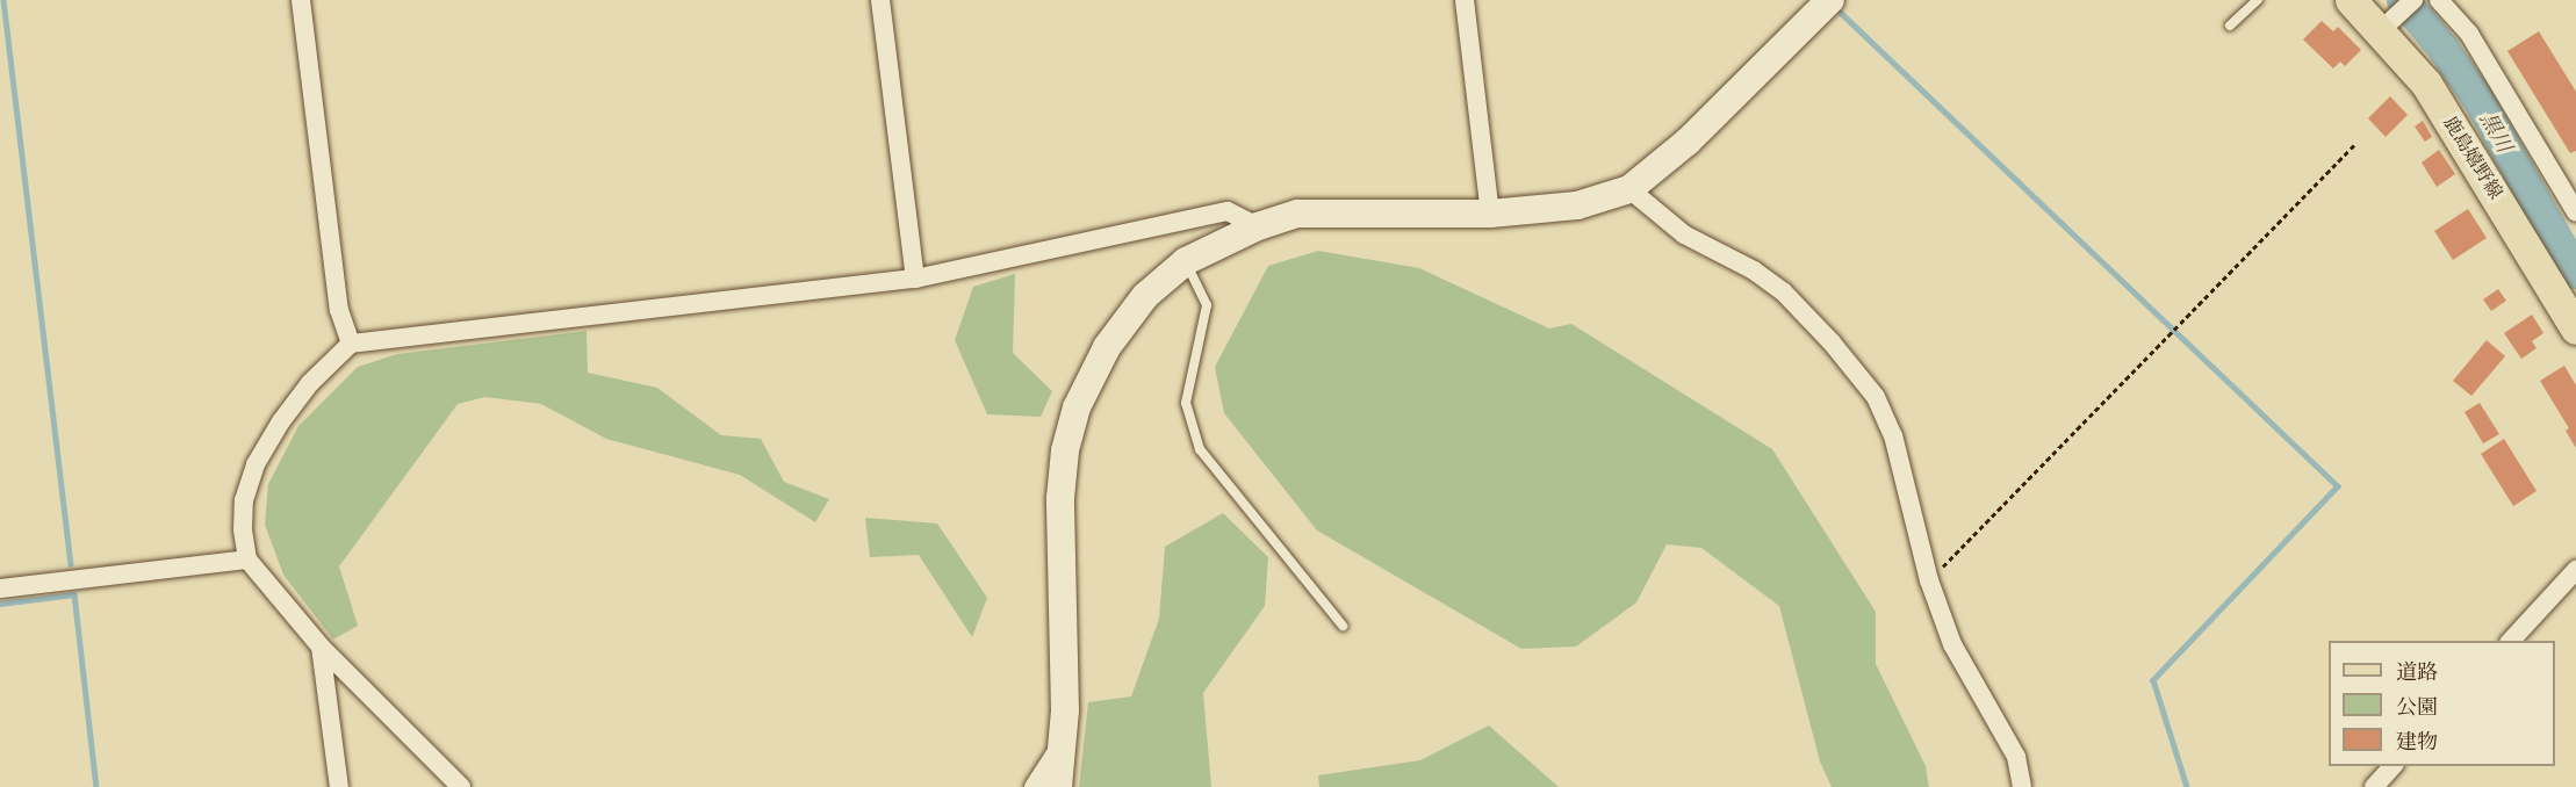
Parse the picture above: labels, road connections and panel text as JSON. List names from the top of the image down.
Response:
{
  "streets": {
    "main road": ["鹿島嬉野線"]
  },
  "water": ["黒川"],
  "legend": ["道路", "公園", "建物"]
}
